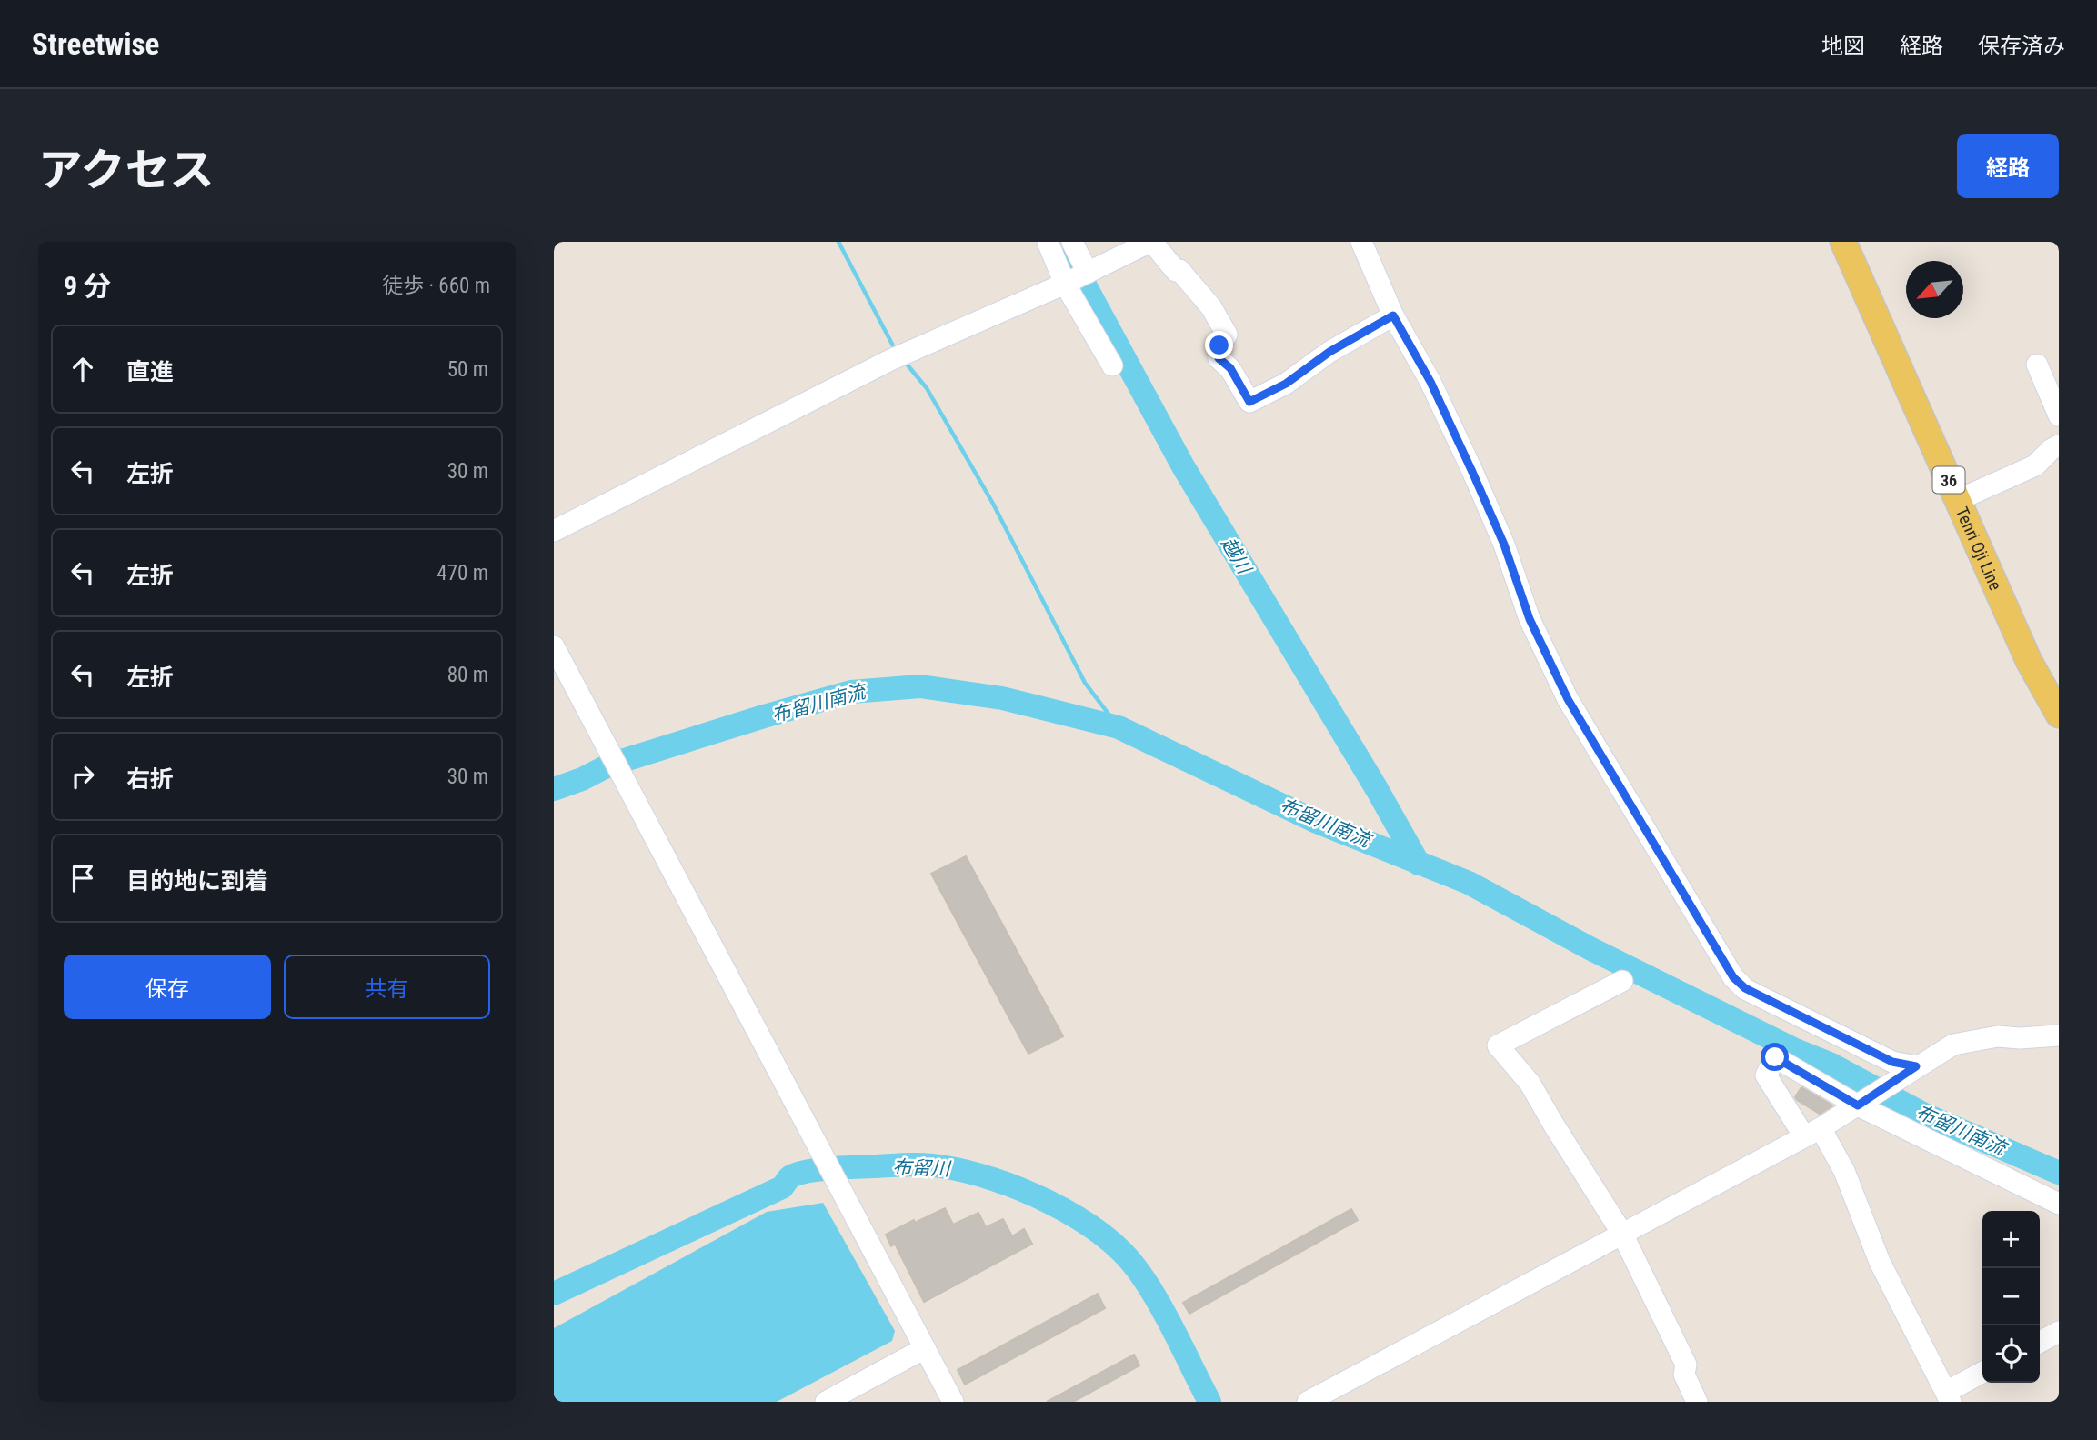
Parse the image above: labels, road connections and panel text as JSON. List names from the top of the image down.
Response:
{
  "streets": {
    "main road": ["36", "Tenri Oji Line"]
  },
  "water": ["越川", "布留川南流", "布留川"],
  "north": "bottom left",
  "page": {
    "header": "Streetwise",
    "nav": ["地図", "経路", "保存済み"],
    "title": "アクセス",
    "buttons": [
      "経路",
      ["保存", "共有"]
    ],
    "heading": ["9 分", "徒歩 · 660 m"],
    "list": [
      ["直進", "50 m"],
      ["左折", "30 m"],
      ["左折", "470 m"],
      ["左折", "80 m"],
      ["右折", "30 m"],
      "目的地に到着"
    ],
    "map_buttons": ["+", "−"]
  }
}
